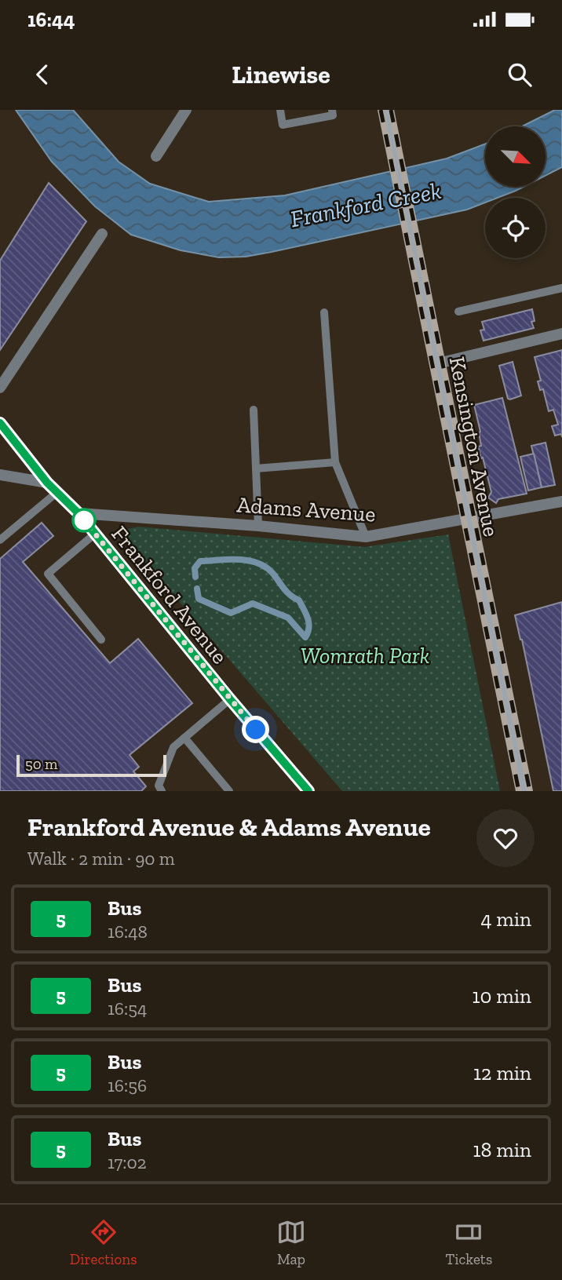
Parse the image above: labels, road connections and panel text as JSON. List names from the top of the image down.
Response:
{
  "streets": {
    "street": ["Kensington Avenue", "Adams Avenue", "Frankford Avenue"]
  },
  "crossings": [
    ["Kensington Avenue", "Adams Avenue"],
    ["Adams Avenue", "Frankford Avenue"]
  ],
  "water": ["Frankford Creek"],
  "parks": ["Womrath Park"],
  "lines": ["bus line 5"],
  "scale_bar": "50 m",
  "north": "bottom right",
  "page": {
    "status": "16:44",
    "header": "Linewise",
    "scale": "50 m",
    "heading": ["Frankford Avenue & Adams Avenue", "Walk · 2 min · 90 m"],
    "list": [
      {
        "mark": "5",
        "name": "Bus",
        "note": "16:48",
        "value": "4 min"
      },
      {
        "mark": "5",
        "name": "Bus",
        "note": "16:54",
        "value": "10 min"
      },
      {
        "mark": "5",
        "name": "Bus",
        "note": "16:56",
        "value": "12 min"
      },
      {
        "mark": "5",
        "name": "Bus",
        "note": "17:02",
        "value": "18 min"
      }
    ],
    "tabs": ["Directions", "Map", "Tickets"]
  }
}
